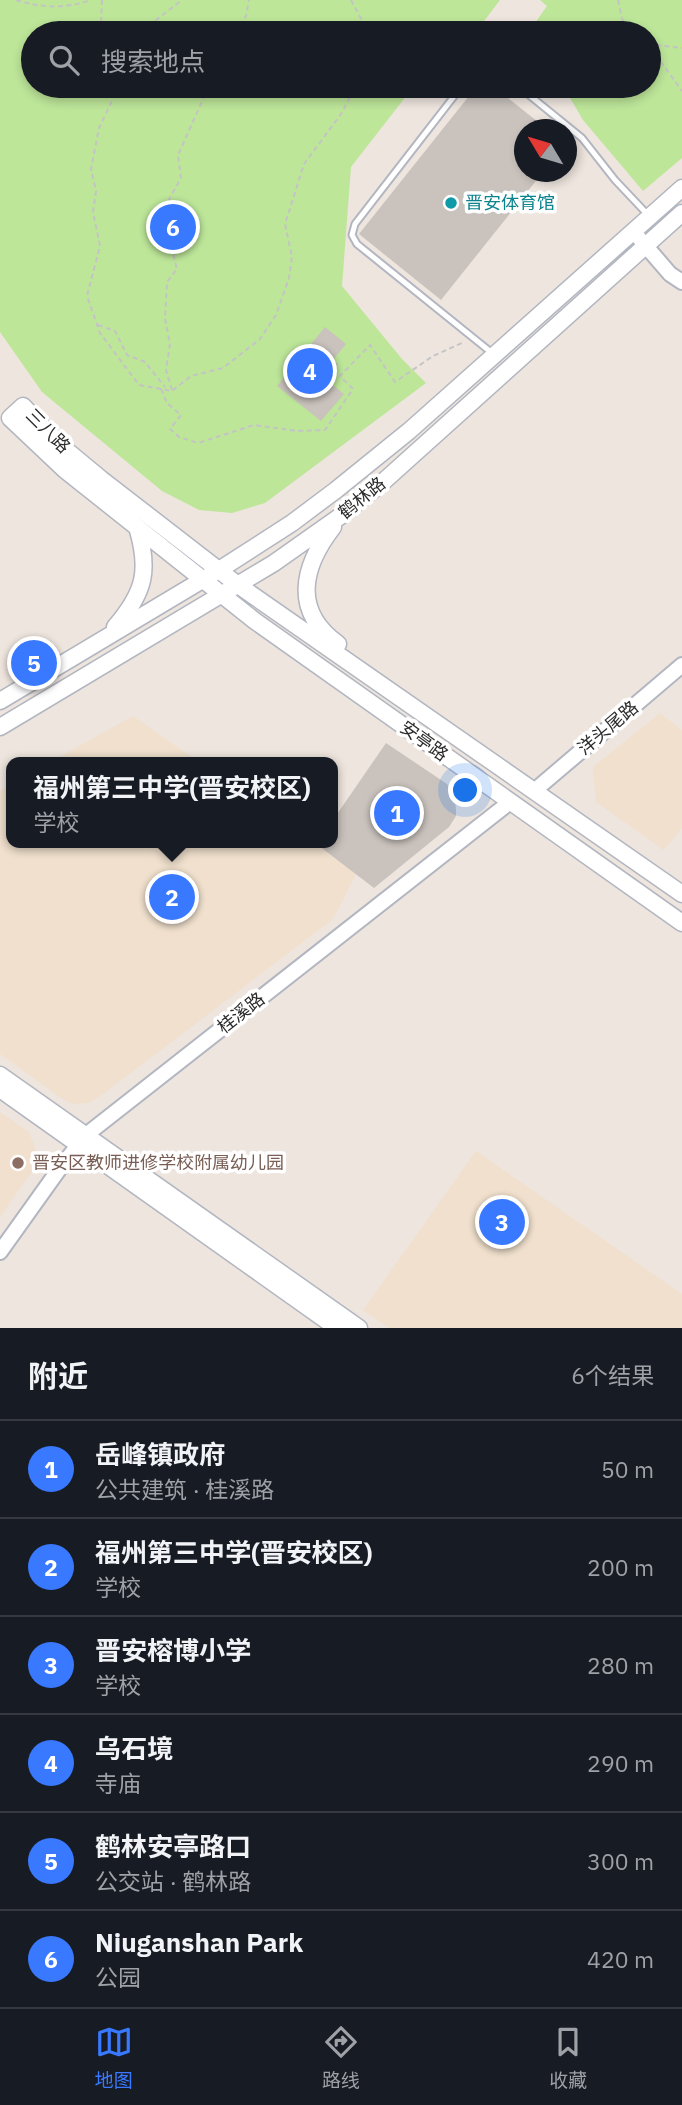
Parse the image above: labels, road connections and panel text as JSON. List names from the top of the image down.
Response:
{
  "streets": {
    "main road": ["三八路", "鹤林路", "安亭路"],
    "street": ["洋头尾路", "桂溪路"]
  },
  "crossings": [
    ["三八路", "鹤林路"],
    ["三八路", "安亭路"],
    ["鹤林路", "安亭路"],
    ["洋头尾路", "安亭路"],
    ["安亭路", "桂溪路"]
  ],
  "places": ["晋安体育馆", "晋安区教师进修学校附属幼儿园"],
  "north": "top left",
  "page": {
    "search": "搜索地点",
    "pins": [
      "6",
      "4",
      "5",
      "1",
      "2",
      "3"
    ],
    "popup": ["福州第三中学(晋安校区)", "学校"],
    "heading": ["附近", "6个结果"],
    "list": [
      {
        "mark": "1",
        "name": "岳峰镇政府",
        "note": "公共建筑 · 桂溪路",
        "value": "50 m"
      },
      {
        "mark": "2",
        "name": "福州第三中学(晋安校区)",
        "note": "学校",
        "value": "200 m"
      },
      {
        "mark": "3",
        "name": "晋安榕博小学",
        "note": "学校",
        "value": "280 m"
      },
      {
        "mark": "4",
        "name": "乌石境",
        "note": "寺庙",
        "value": "290 m"
      },
      {
        "mark": "5",
        "name": "鹤林安亭路口",
        "note": "公交站 · 鹤林路",
        "value": "300 m"
      },
      {
        "mark": "6",
        "name": "Niuganshan Park",
        "note": "公园",
        "value": "420 m"
      }
    ],
    "nav": ["地图", "路线", "收藏"]
  }
}
